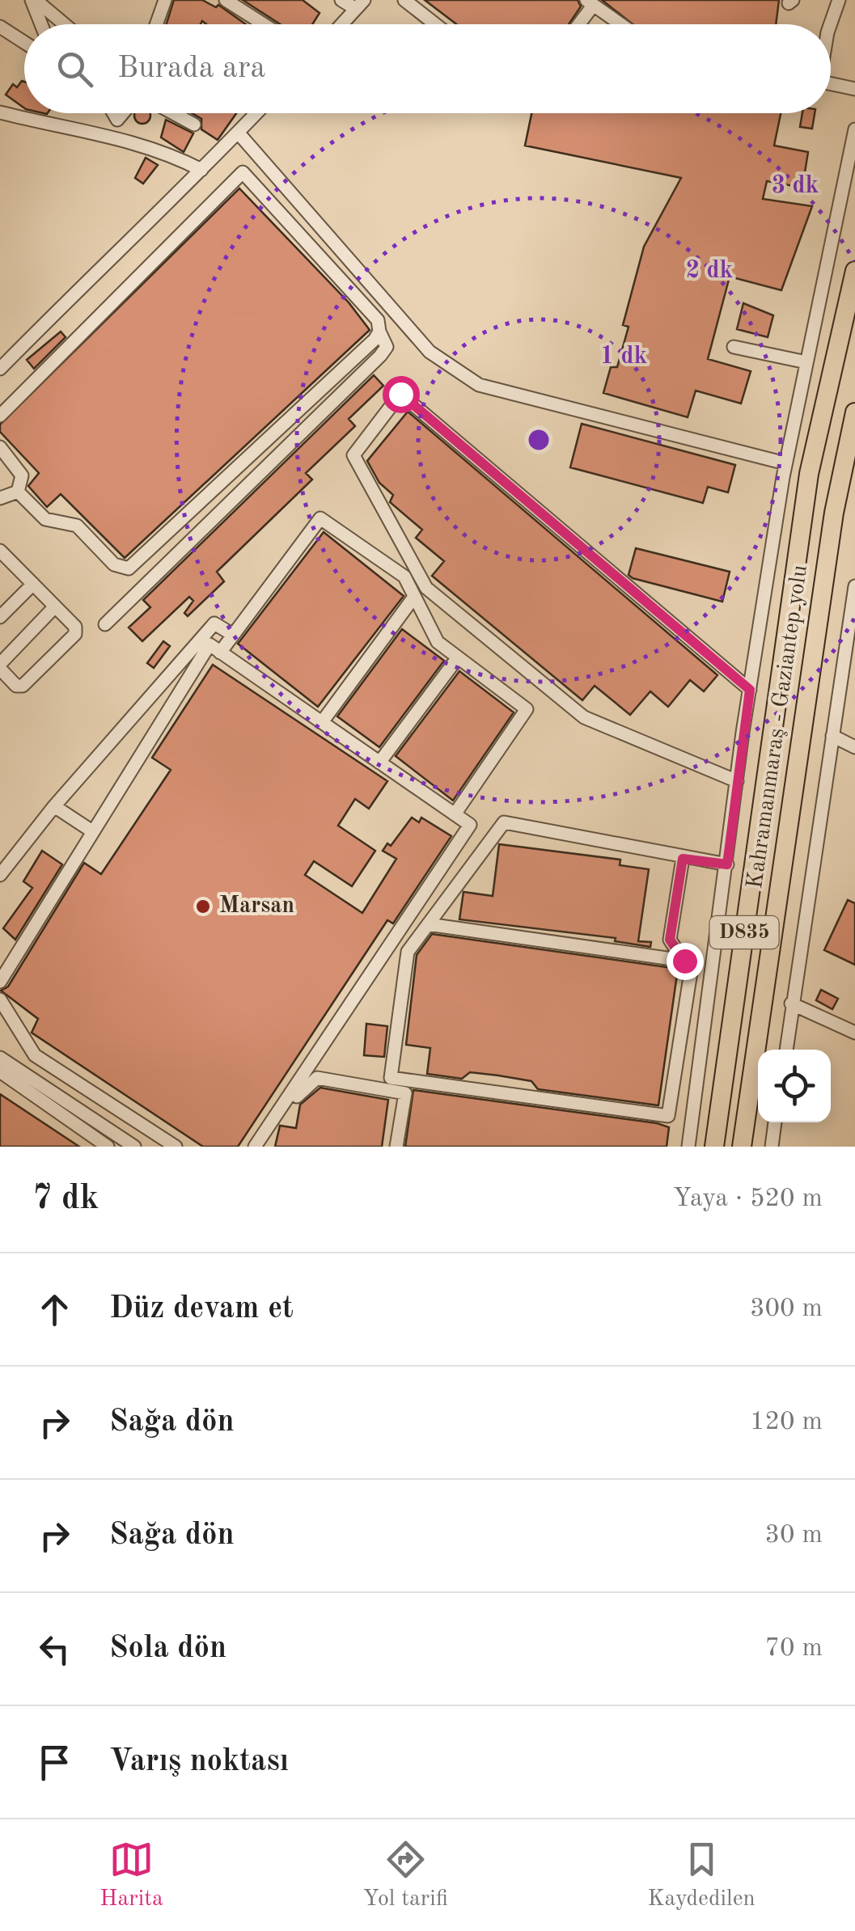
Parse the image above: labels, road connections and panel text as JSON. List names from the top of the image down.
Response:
{
  "streets": {
    "highway": ["Kahramanmaraş - Gaziantep yolu", "D835"]
  },
  "places": ["Marsan"],
  "page": {
    "search": "Burada ara",
    "heading": ["7 dk", "Yaya · 520 m"],
    "list": [
      ["Düz devam et", "300 m"],
      ["Sağa dön", "120 m"],
      ["Sağa dön", "30 m"],
      ["Sola dön", "70 m"],
      "Varış noktası"
    ],
    "nav": ["Harita", "Yol tarifi", "Kaydedilen"]
  },
  "rings": ["3 dk", "2 dk", "1 dk"]
}
